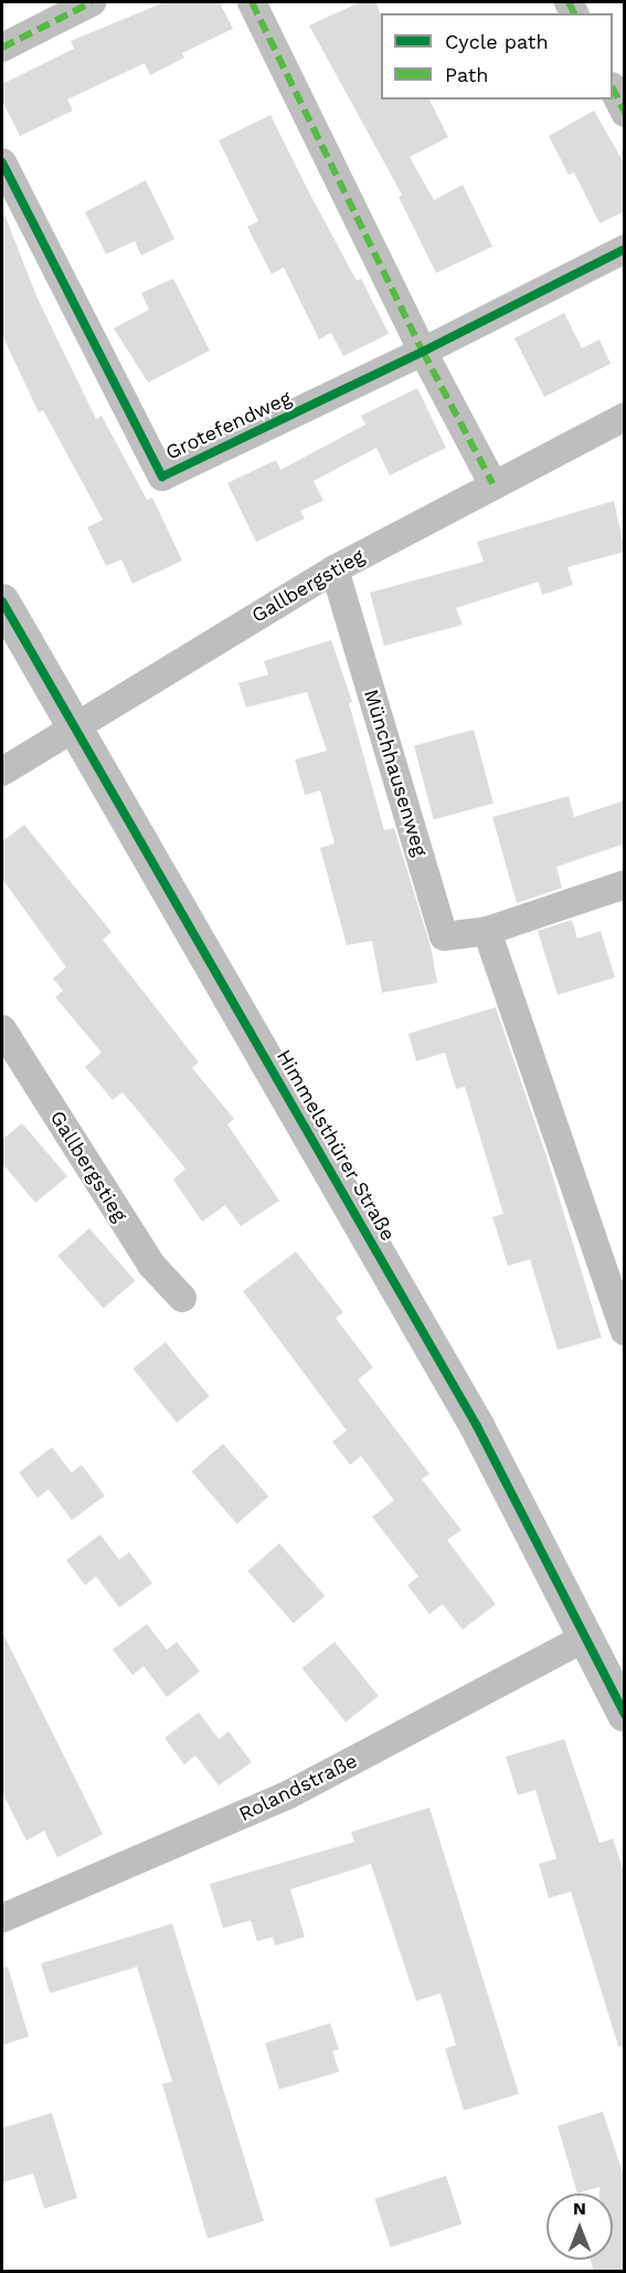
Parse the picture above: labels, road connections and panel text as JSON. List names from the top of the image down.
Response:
{
  "streets": {
    "street": [
      "Grotefendweg",
      "Gallbergstieg",
      "Münchhausenweg",
      "Himmelsthürer Straße",
      "Rolandstraße"
    ]
  },
  "crossings": [
    ["Gallbergstieg", "Münchhausenweg"],
    ["Gallbergstieg", "Himmelsthürer Straße"],
    ["Himmelsthürer Straße", "Rolandstraße"]
  ],
  "legend": ["Cycle path", "Path"],
  "north": "top"
}
